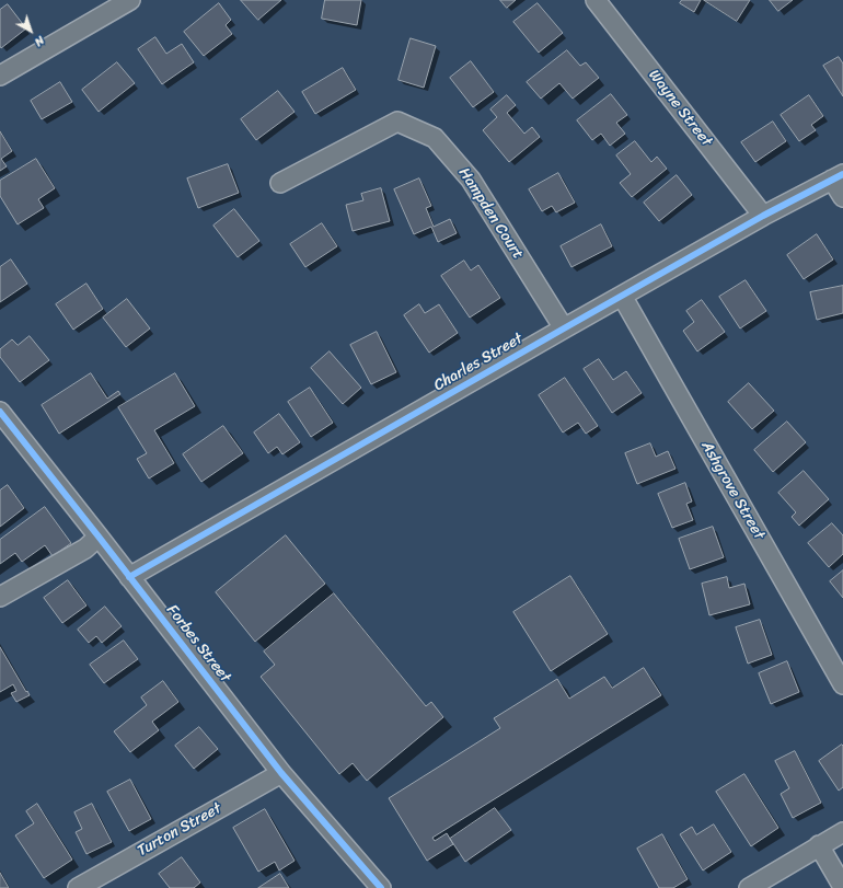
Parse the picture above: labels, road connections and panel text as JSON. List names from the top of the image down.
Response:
{
  "streets": {
    "street": [
      "Wayne Street",
      "Hampden Court",
      "Charles Street",
      "Ashgrove Street",
      "Forbes Street",
      "Turton Street"
    ]
  },
  "crossings": [
    ["Wayne Street", "Charles Street"],
    ["Hampden Court", "Charles Street"],
    ["Charles Street", "Ashgrove Street"],
    ["Charles Street", "Forbes Street"],
    ["Forbes Street", "Turton Street"]
  ],
  "north": "bottom right"
}
